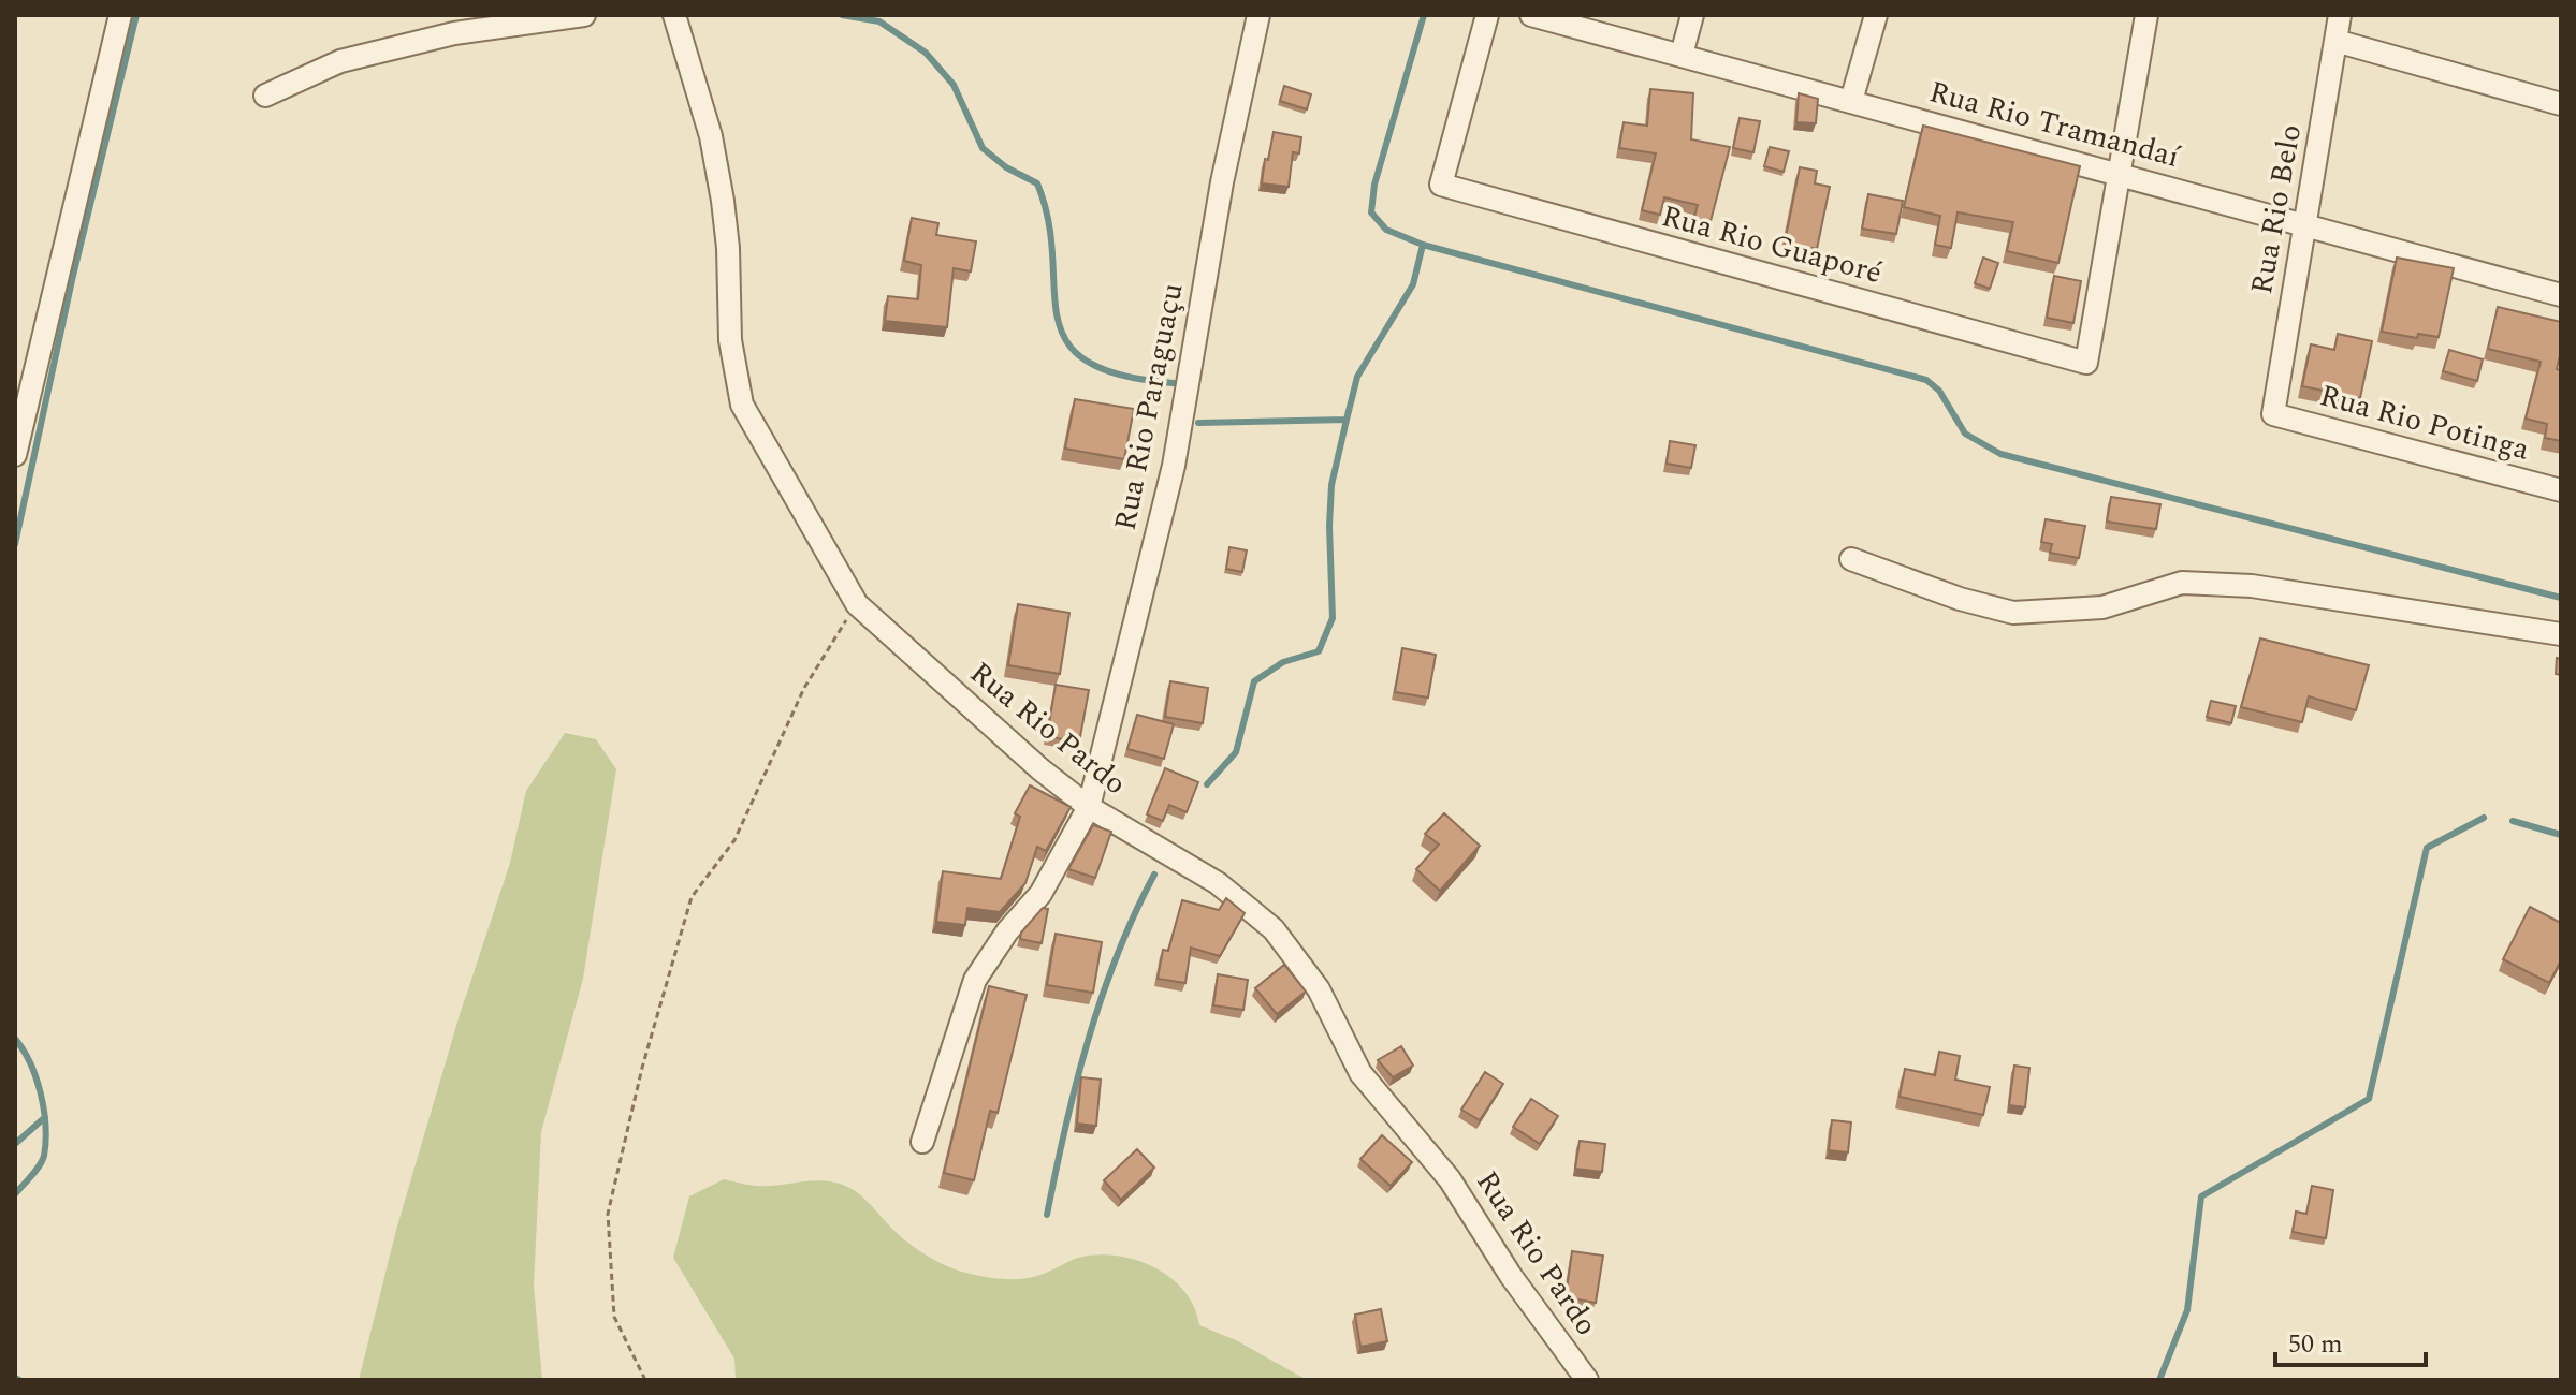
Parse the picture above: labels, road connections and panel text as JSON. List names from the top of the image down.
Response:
{
  "streets": {
    "street": [
      "Rua Rio Tramandaí",
      "Rua Rio Belo",
      "Rua Rio Guaporé",
      "Rua Rio Paraguaçu",
      "Rua Rio Potinga",
      "Rua Rio Pardo"
    ]
  },
  "crossings": [
    ["Rua Rio Tramandaí", "Rua Rio Belo"],
    ["Rua Rio Tramandaí", "Rua Rio Guaporé"],
    ["Rua Rio Belo", "Rua Rio Potinga"],
    ["Rua Rio Paraguaçu", "Rua Rio Pardo"]
  ],
  "scale_bar": "50 m"
}
